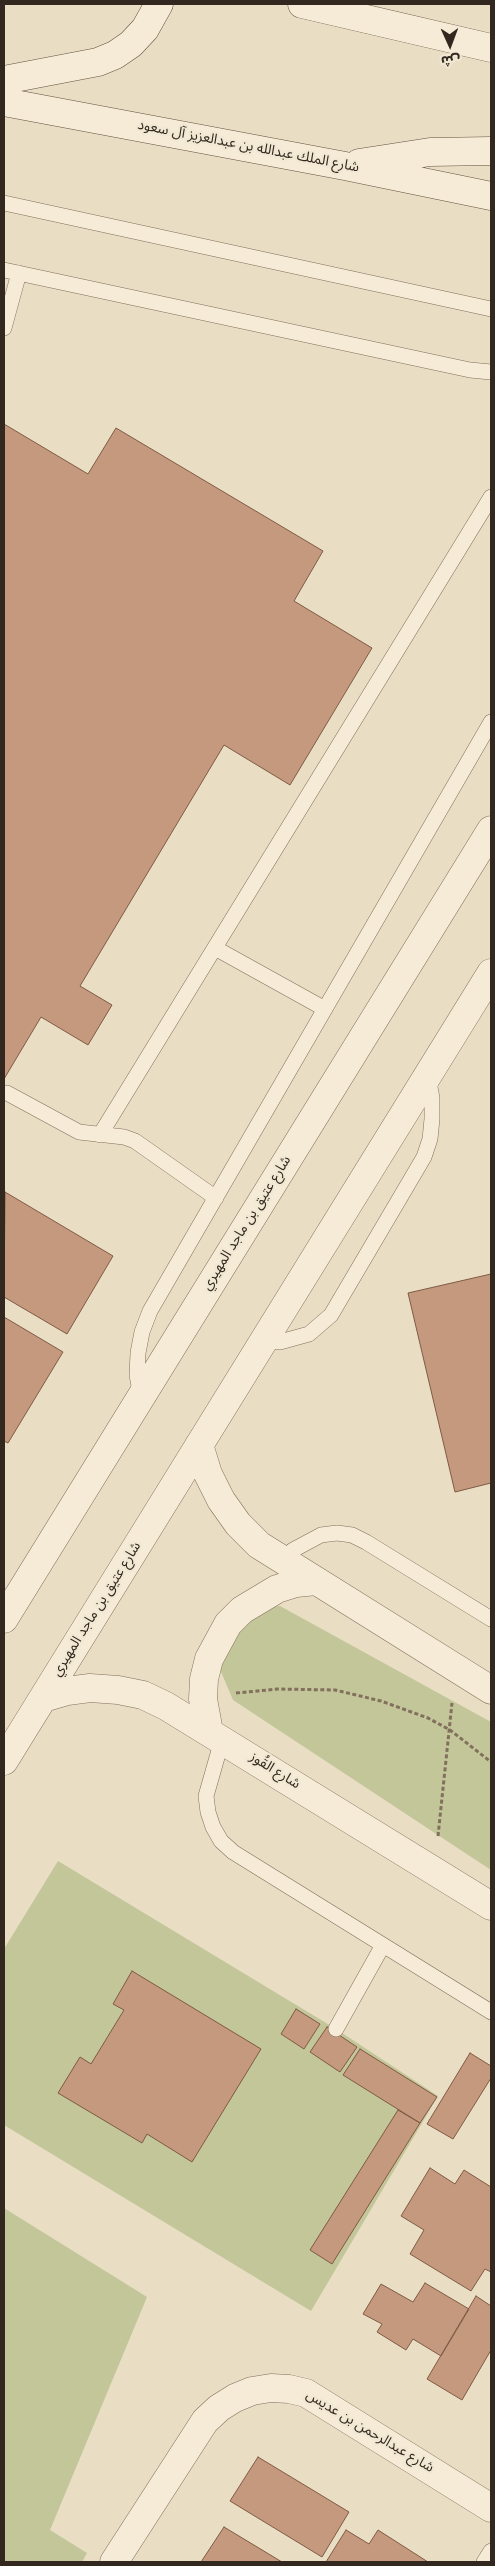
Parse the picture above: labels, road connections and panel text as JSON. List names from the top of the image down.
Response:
{
  "streets": {
    "street": [
      "شارع الملك عبدالله بن عبدالعزيز آل سعود",
      "شارع عتيق بن ماجد المهيري",
      "شارع القُوز",
      "شارع عبدالرحمن بن عديس"
    ]
  },
  "crossings": [
    ["شارع عتيق بن ماجد المهيري", "شارع القُوز"]
  ],
  "north": "bottom"
}
